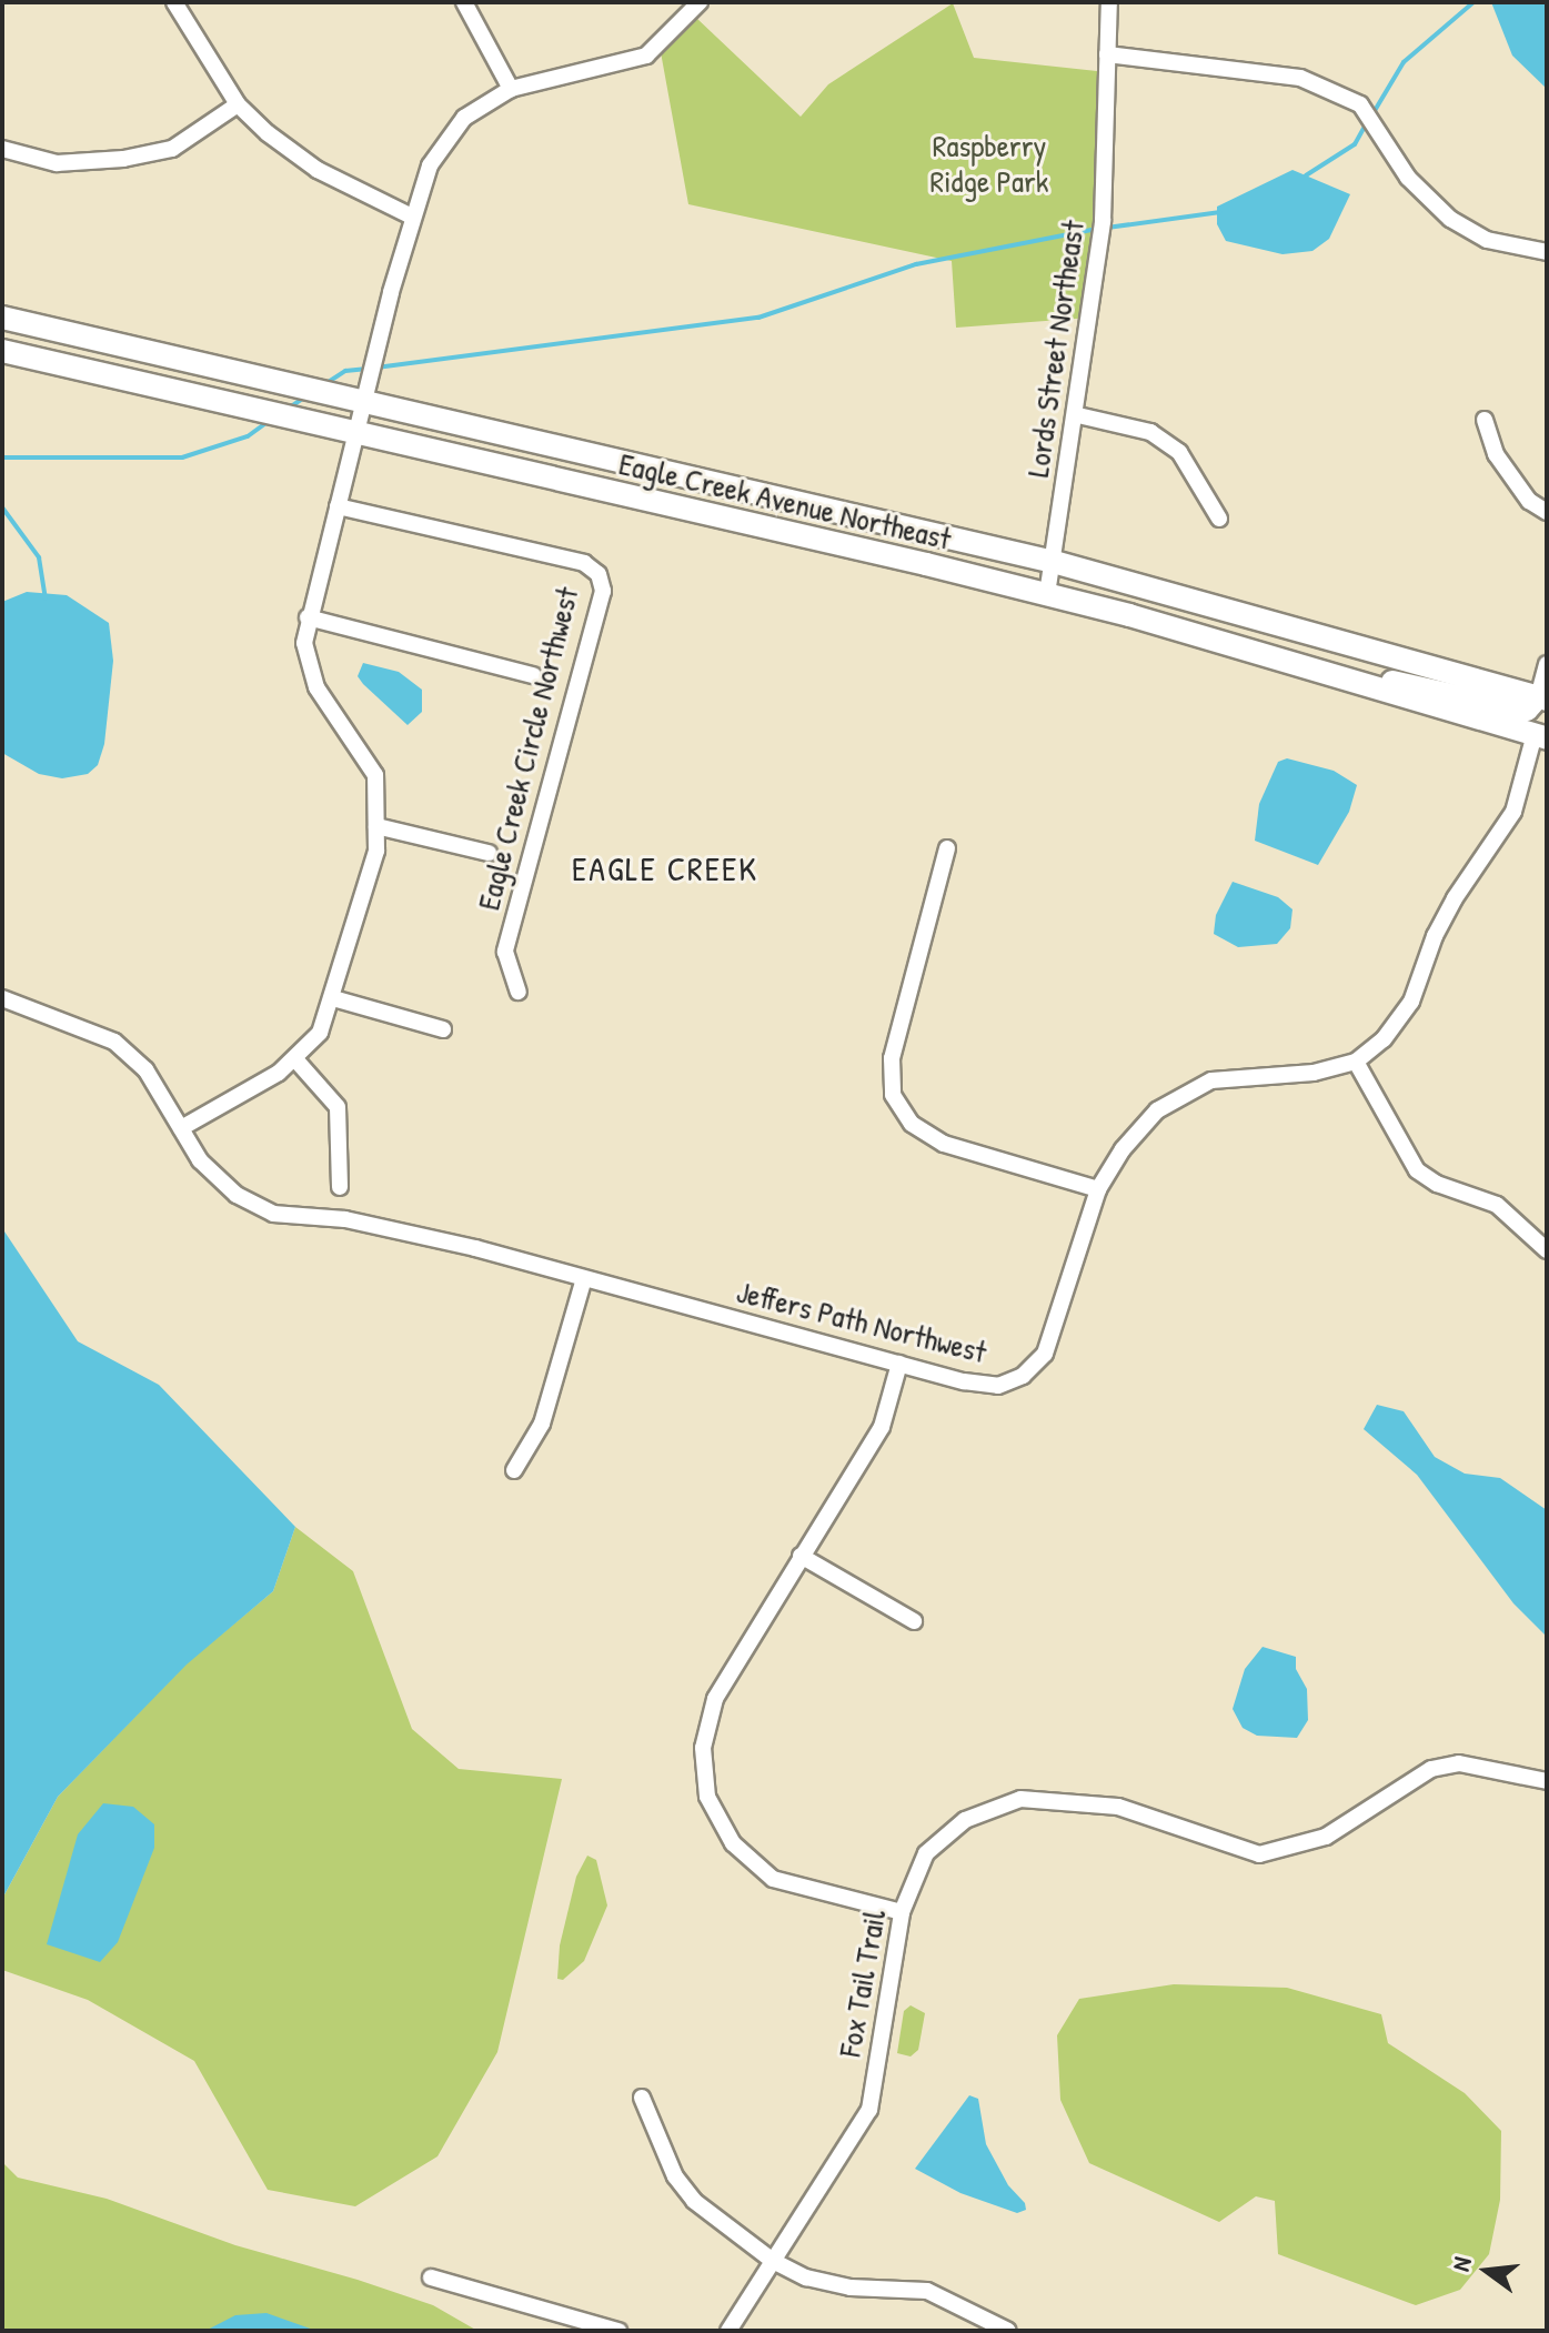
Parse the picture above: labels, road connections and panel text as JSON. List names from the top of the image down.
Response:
{
  "streets": {
    "main road": ["Eagle Creek Avenue Northeast"],
    "street": [
      "Lords Street Northeast",
      "Eagle Creek Circle Northwest",
      "Jeffers Path Northwest",
      "Fox Tail Trail"
    ]
  },
  "crossings": [
    ["Lords Street Northeast", "Eagle Creek Avenue Northeast"],
    ["Eagle Creek Avenue Northeast", "Jeffers Path Northwest"]
  ],
  "districts": ["EAGLE CREEK"],
  "parks": ["Raspberry Ridge Park"],
  "north": "left"
}
